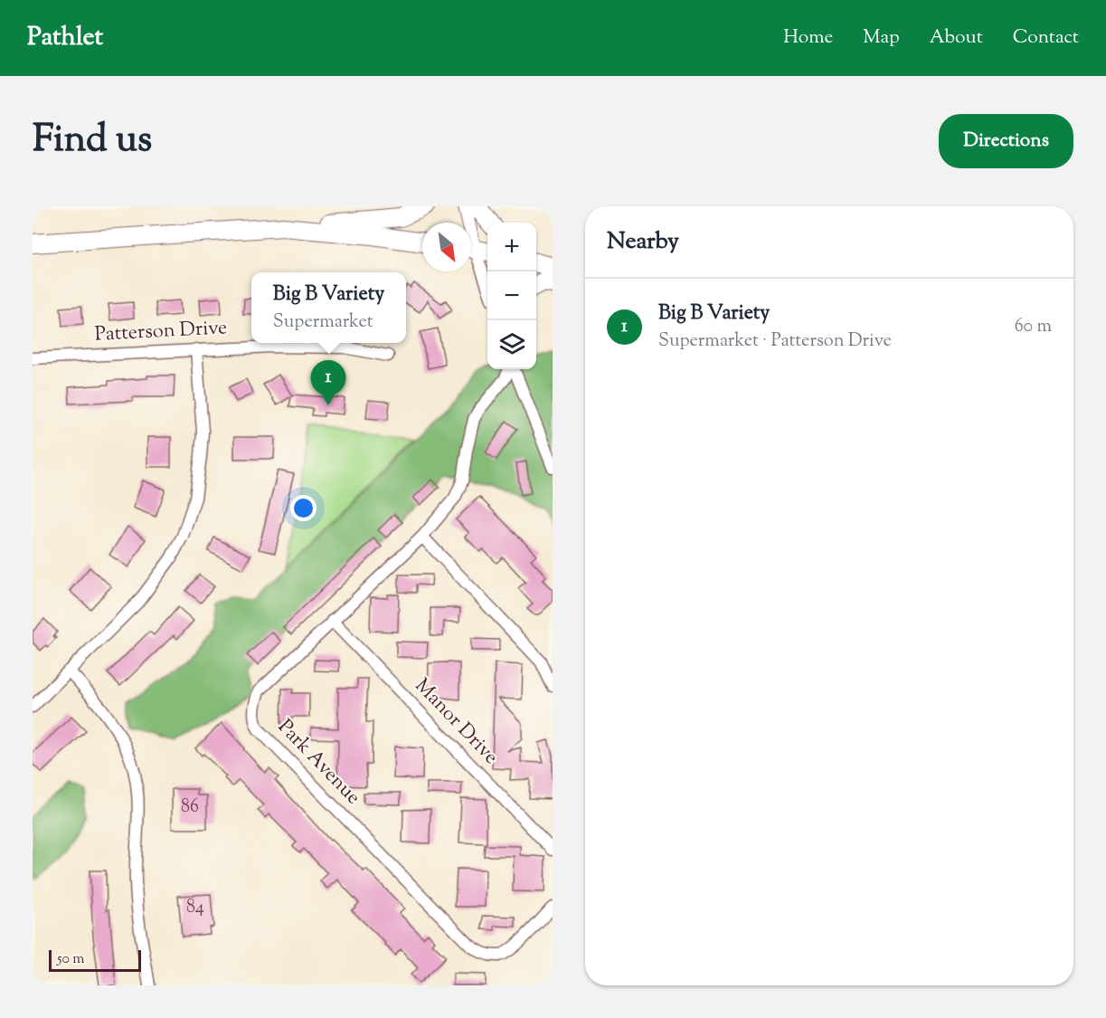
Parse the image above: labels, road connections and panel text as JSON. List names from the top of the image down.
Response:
{
  "streets": {
    "street": ["Patterson Drive", "Manor Drive", "Park Avenue"]
  },
  "crossings": [
    ["Manor Drive", "Park Avenue"]
  ],
  "house_numbers": ["86", "84"],
  "scale_bar": "50 m",
  "north": "bottom right",
  "page": {
    "header": "Pathlet",
    "nav": [
      "Home",
      "Map",
      "About",
      "Contact"
    ],
    "title": "Find us",
    "buttons": "Directions",
    "heading": "Nearby",
    "map_buttons": ["+", "−"],
    "popup": ["Big B Variety", "Supermarket"],
    "list": [
      {
        "mark": "1",
        "name": "Big B Variety",
        "note": "Supermarket · Patterson Drive",
        "value": "60 m"
      }
    ],
    "pins": "1",
    "scale": "50 m"
  }
}
